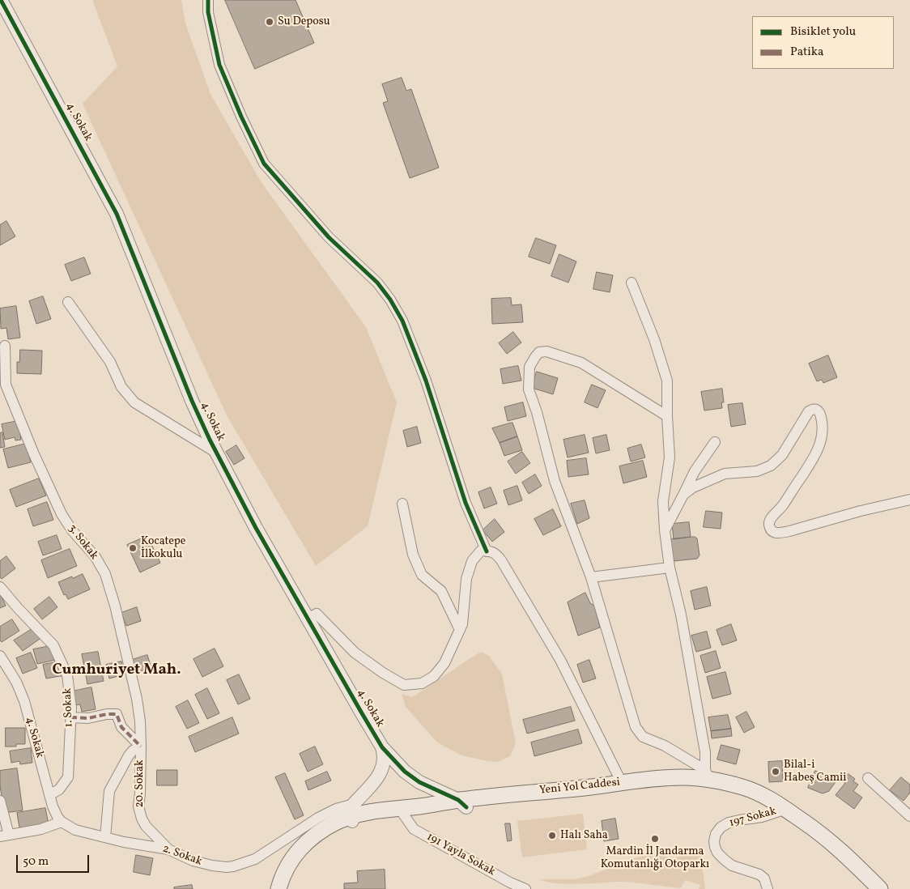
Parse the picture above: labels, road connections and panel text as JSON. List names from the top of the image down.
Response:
{
  "streets": {
    "main road": ["Yeni Yol Caddesi"],
    "street": [
      "4. Sokak",
      "3. Sokak",
      "1. Sokak",
      "20. Sokak",
      "197 Sokak",
      "191 Yayla Sokak",
      "2. Sokak"
    ]
  },
  "crossings": [
    ["4. Sokak", "1. Sokak"],
    ["4. Sokak", "Yeni Yol Caddesi"],
    ["4. Sokak", "2. Sokak"],
    ["3. Sokak", "20. Sokak"],
    ["1. Sokak", "20. Sokak"],
    ["20. Sokak", "2. Sokak"],
    ["Yeni Yol Caddesi", "197 Sokak"],
    ["Yeni Yol Caddesi", "191 Yayla Sokak"],
    ["Yeni Yol Caddesi", "2. Sokak"]
  ],
  "districts": ["Cumhuriyet Mah."],
  "places": [
    "Su Deposu",
    "Kocatepe İlkokulu",
    "Bilal-i Habeş Camii",
    "Halı Saha",
    "Mardin İl Jandarma Komutanlığı Otoparkı"
  ],
  "legend": ["Bisiklet yolu", "Patika"],
  "scale_bar": "50 m"
}
